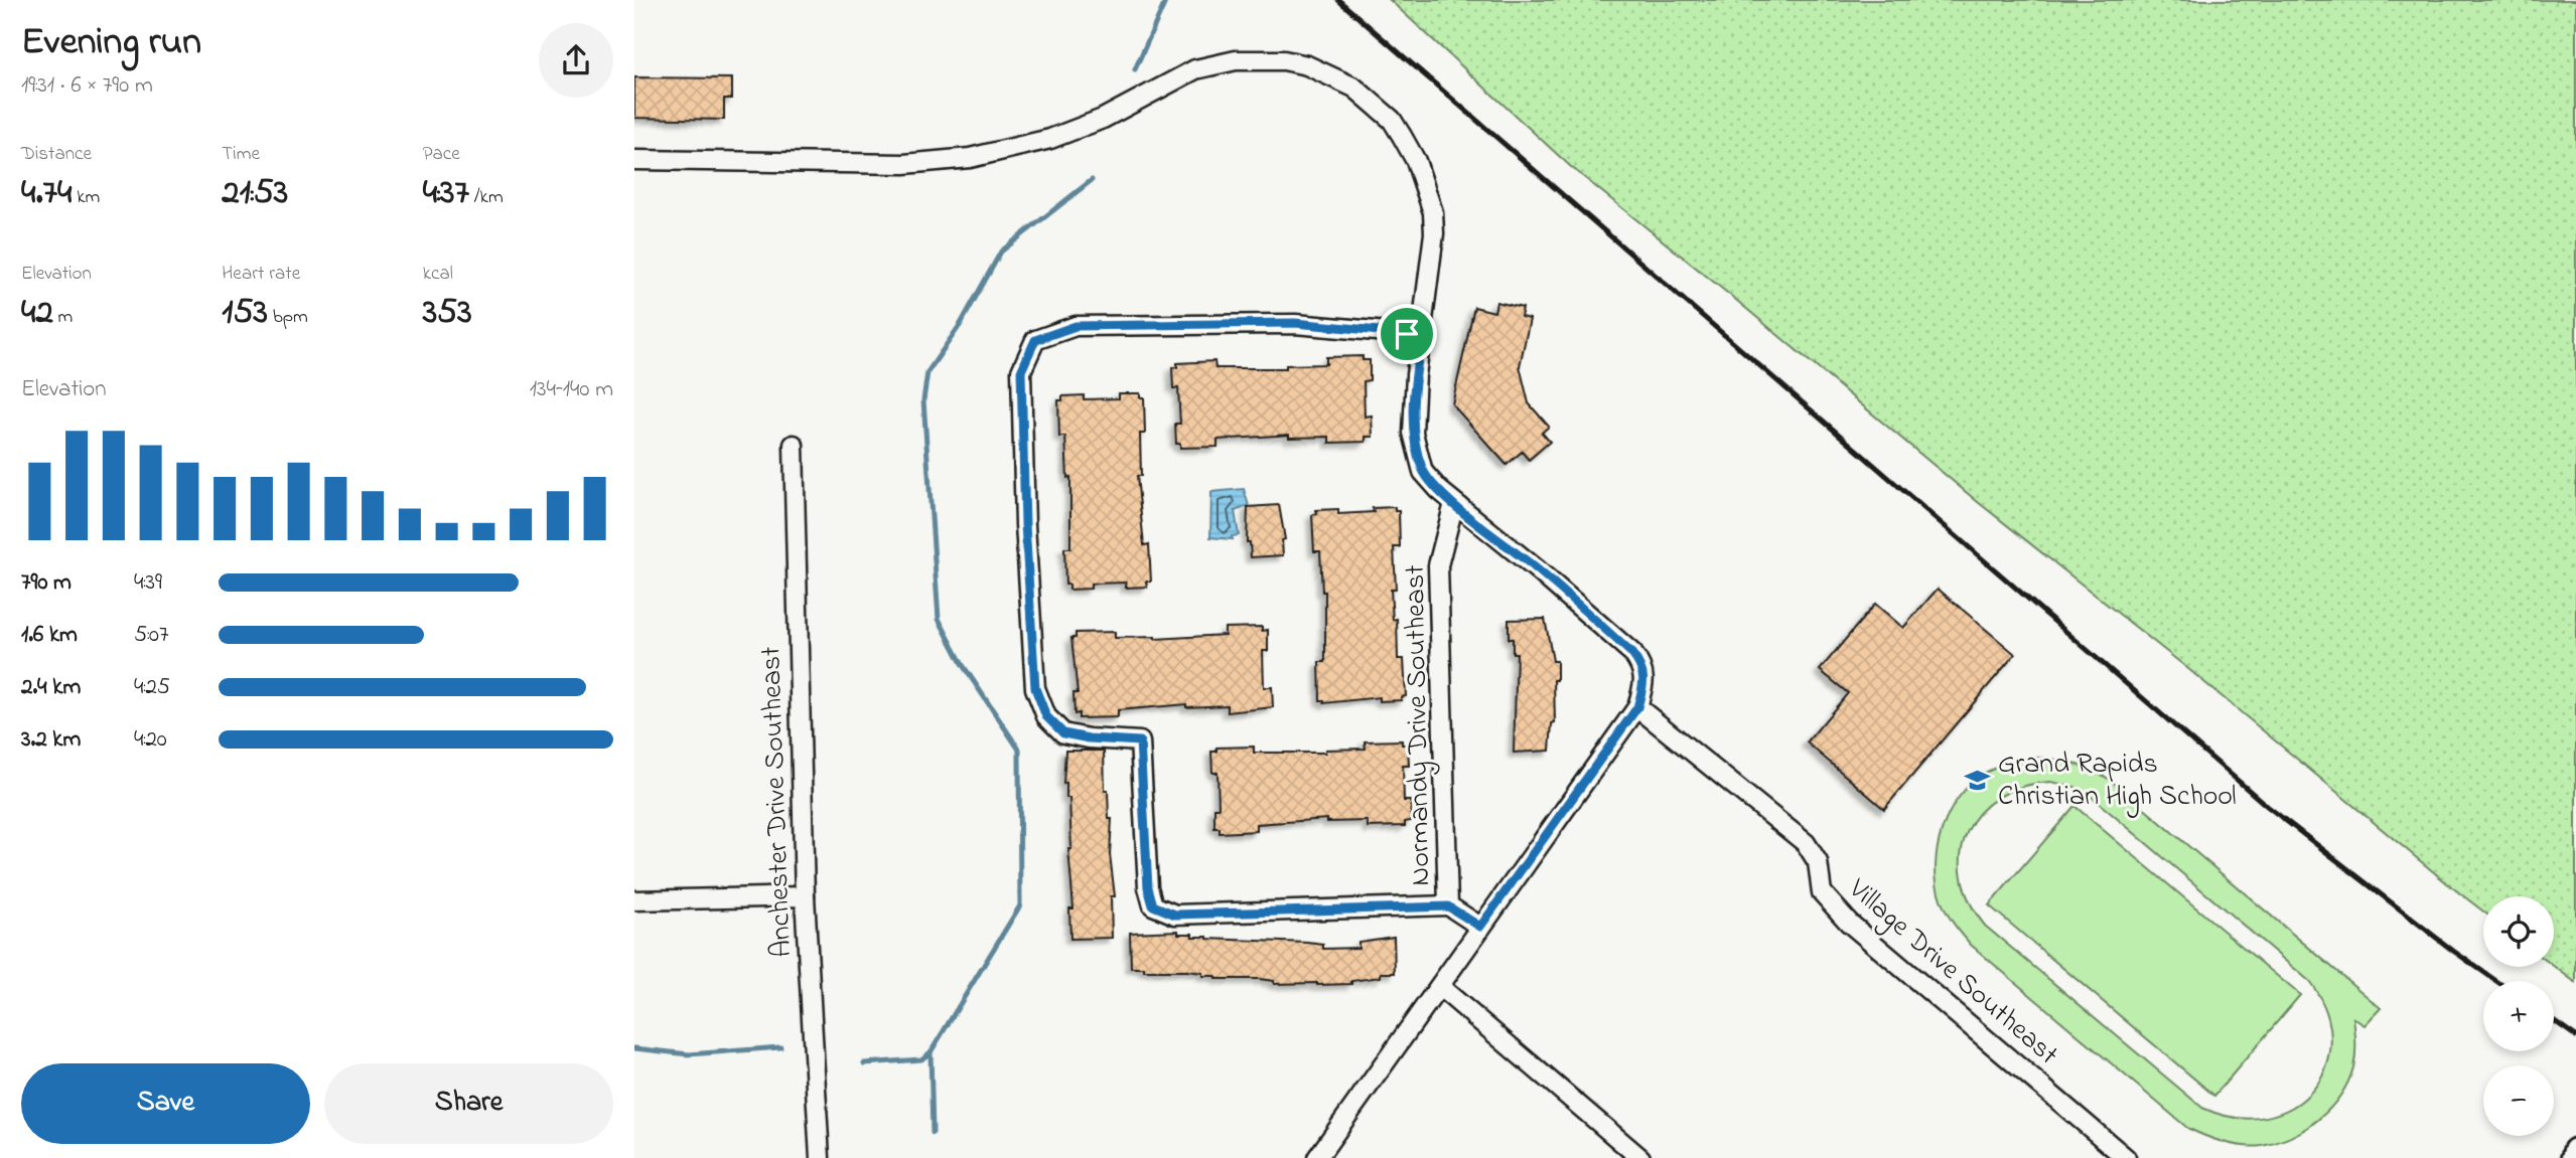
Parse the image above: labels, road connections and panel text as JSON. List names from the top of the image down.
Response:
{
  "streets": {
    "street": ["Normandy Drive Southeast", "Anchester Drive Southeast", "Village Drive Southeast"]
  },
  "places": {
    "school or university": ["Grand Rapids Christian High School"]
  },
  "page": {
    "heading": ["Evening run", "19:31 · 6 × 790 m"],
    "stats": [
      ["Distance", "4.74 km"],
      ["Time", "21:53"],
      ["Pace", "4:37 /km"],
      ["Elevation", "42 m"],
      ["Heart rate", "153 bpm"],
      ["kcal", "353"]
    ],
    "chart": ["Elevation", "134–140 m"],
    "list": [
      {
        "name": "790 m",
        "note": "4:39"
      },
      {
        "name": "1.6 km",
        "note": "5:07"
      },
      {
        "name": "2.4 km",
        "note": "4:25"
      },
      {
        "name": "3.2 km",
        "note": "4:20"
      }
    ],
    "map_buttons": ["+", "−"],
    "buttons": ["Save", "Share"]
  }
}
